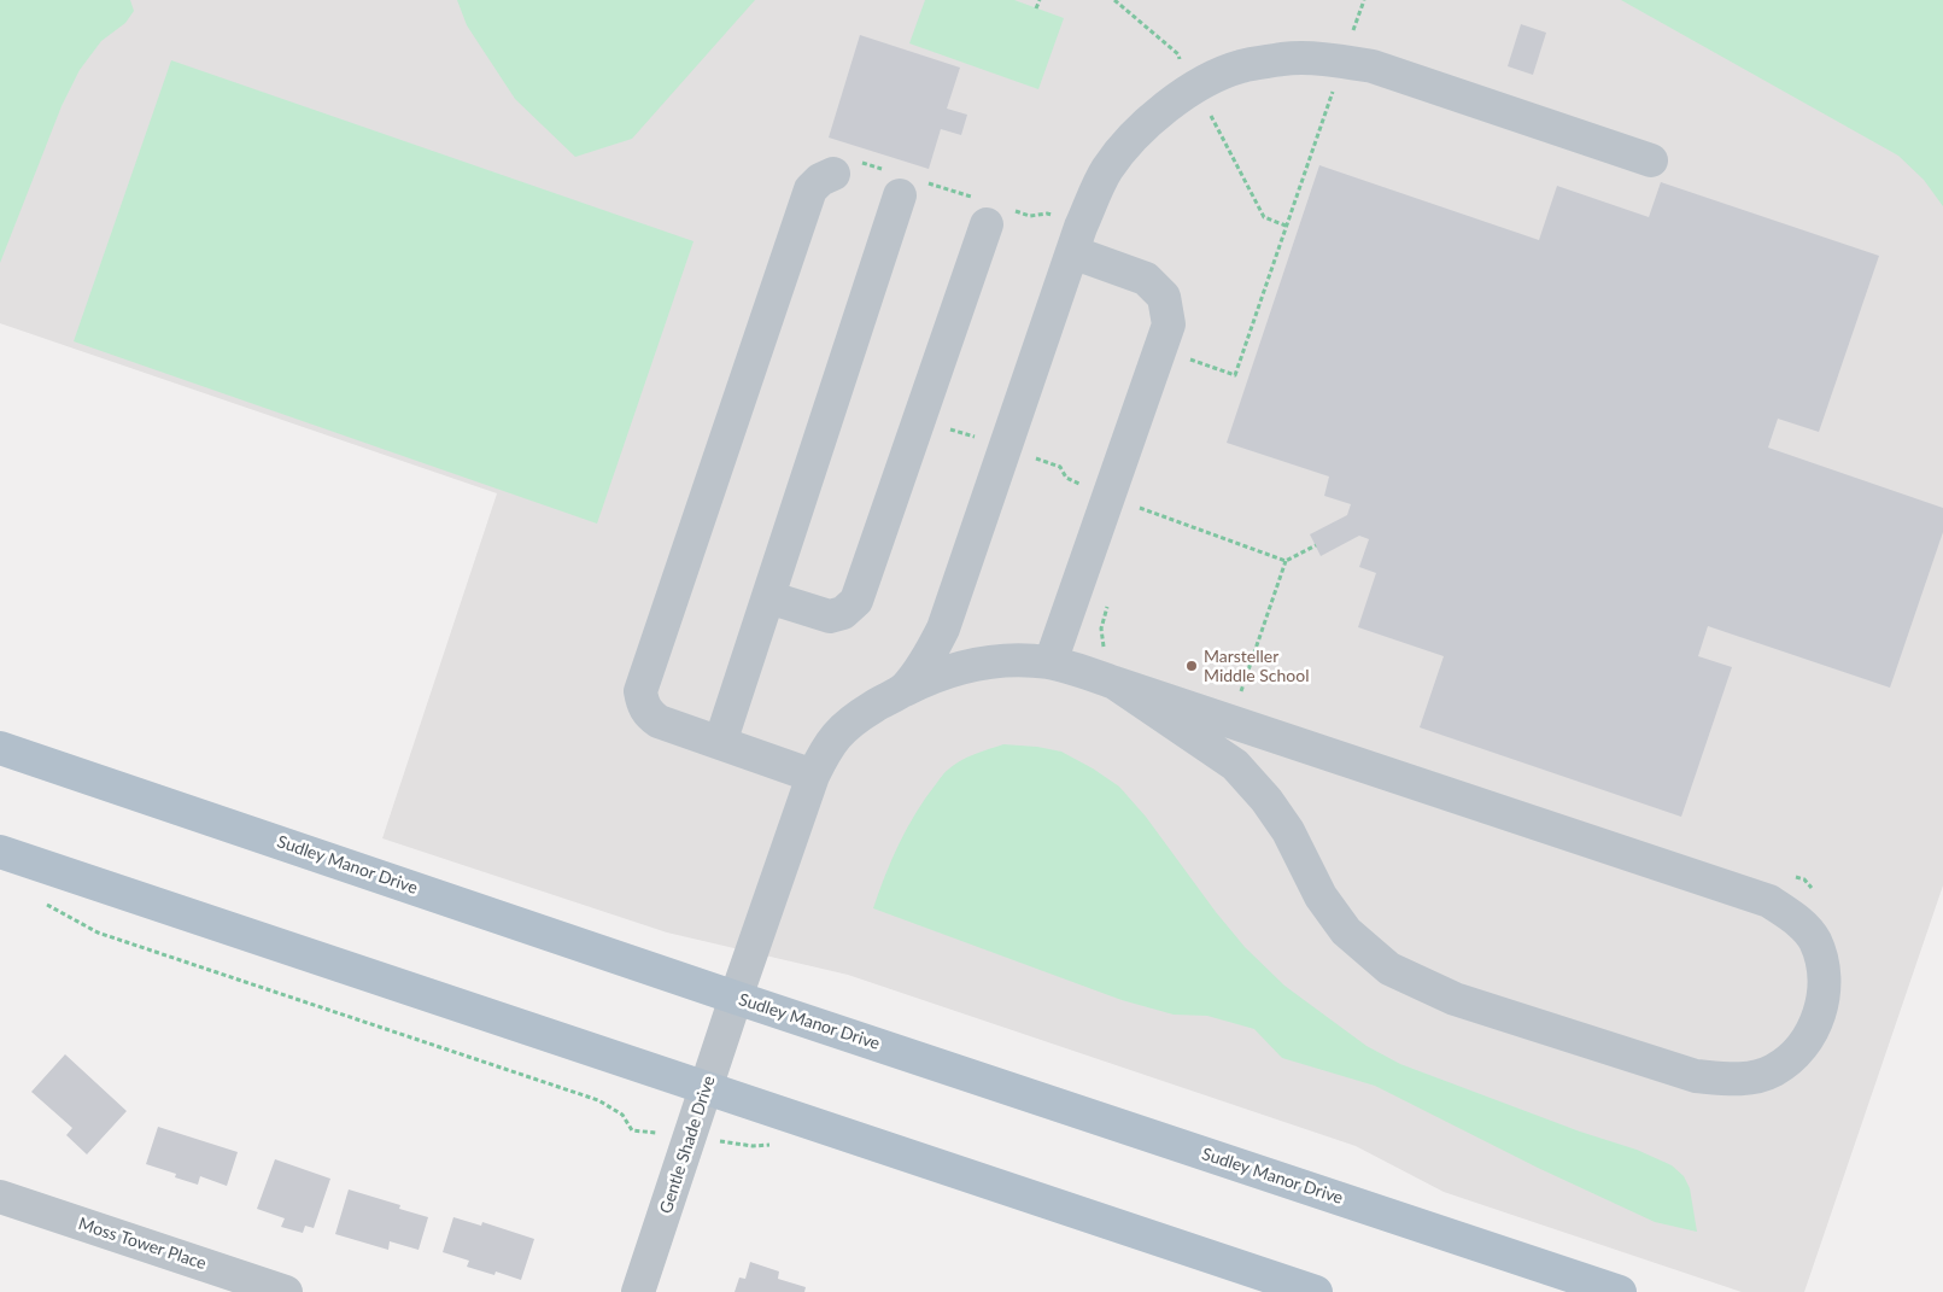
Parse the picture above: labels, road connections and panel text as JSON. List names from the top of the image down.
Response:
{
  "streets": {
    "main road": ["Sudley Manor Drive"],
    "street": ["Gentle Shade Drive", "Moss Tower Place"]
  },
  "crossings": [
    ["Sudley Manor Drive", "Gentle Shade Drive"]
  ],
  "places": ["Marsteller Middle School"]
}
